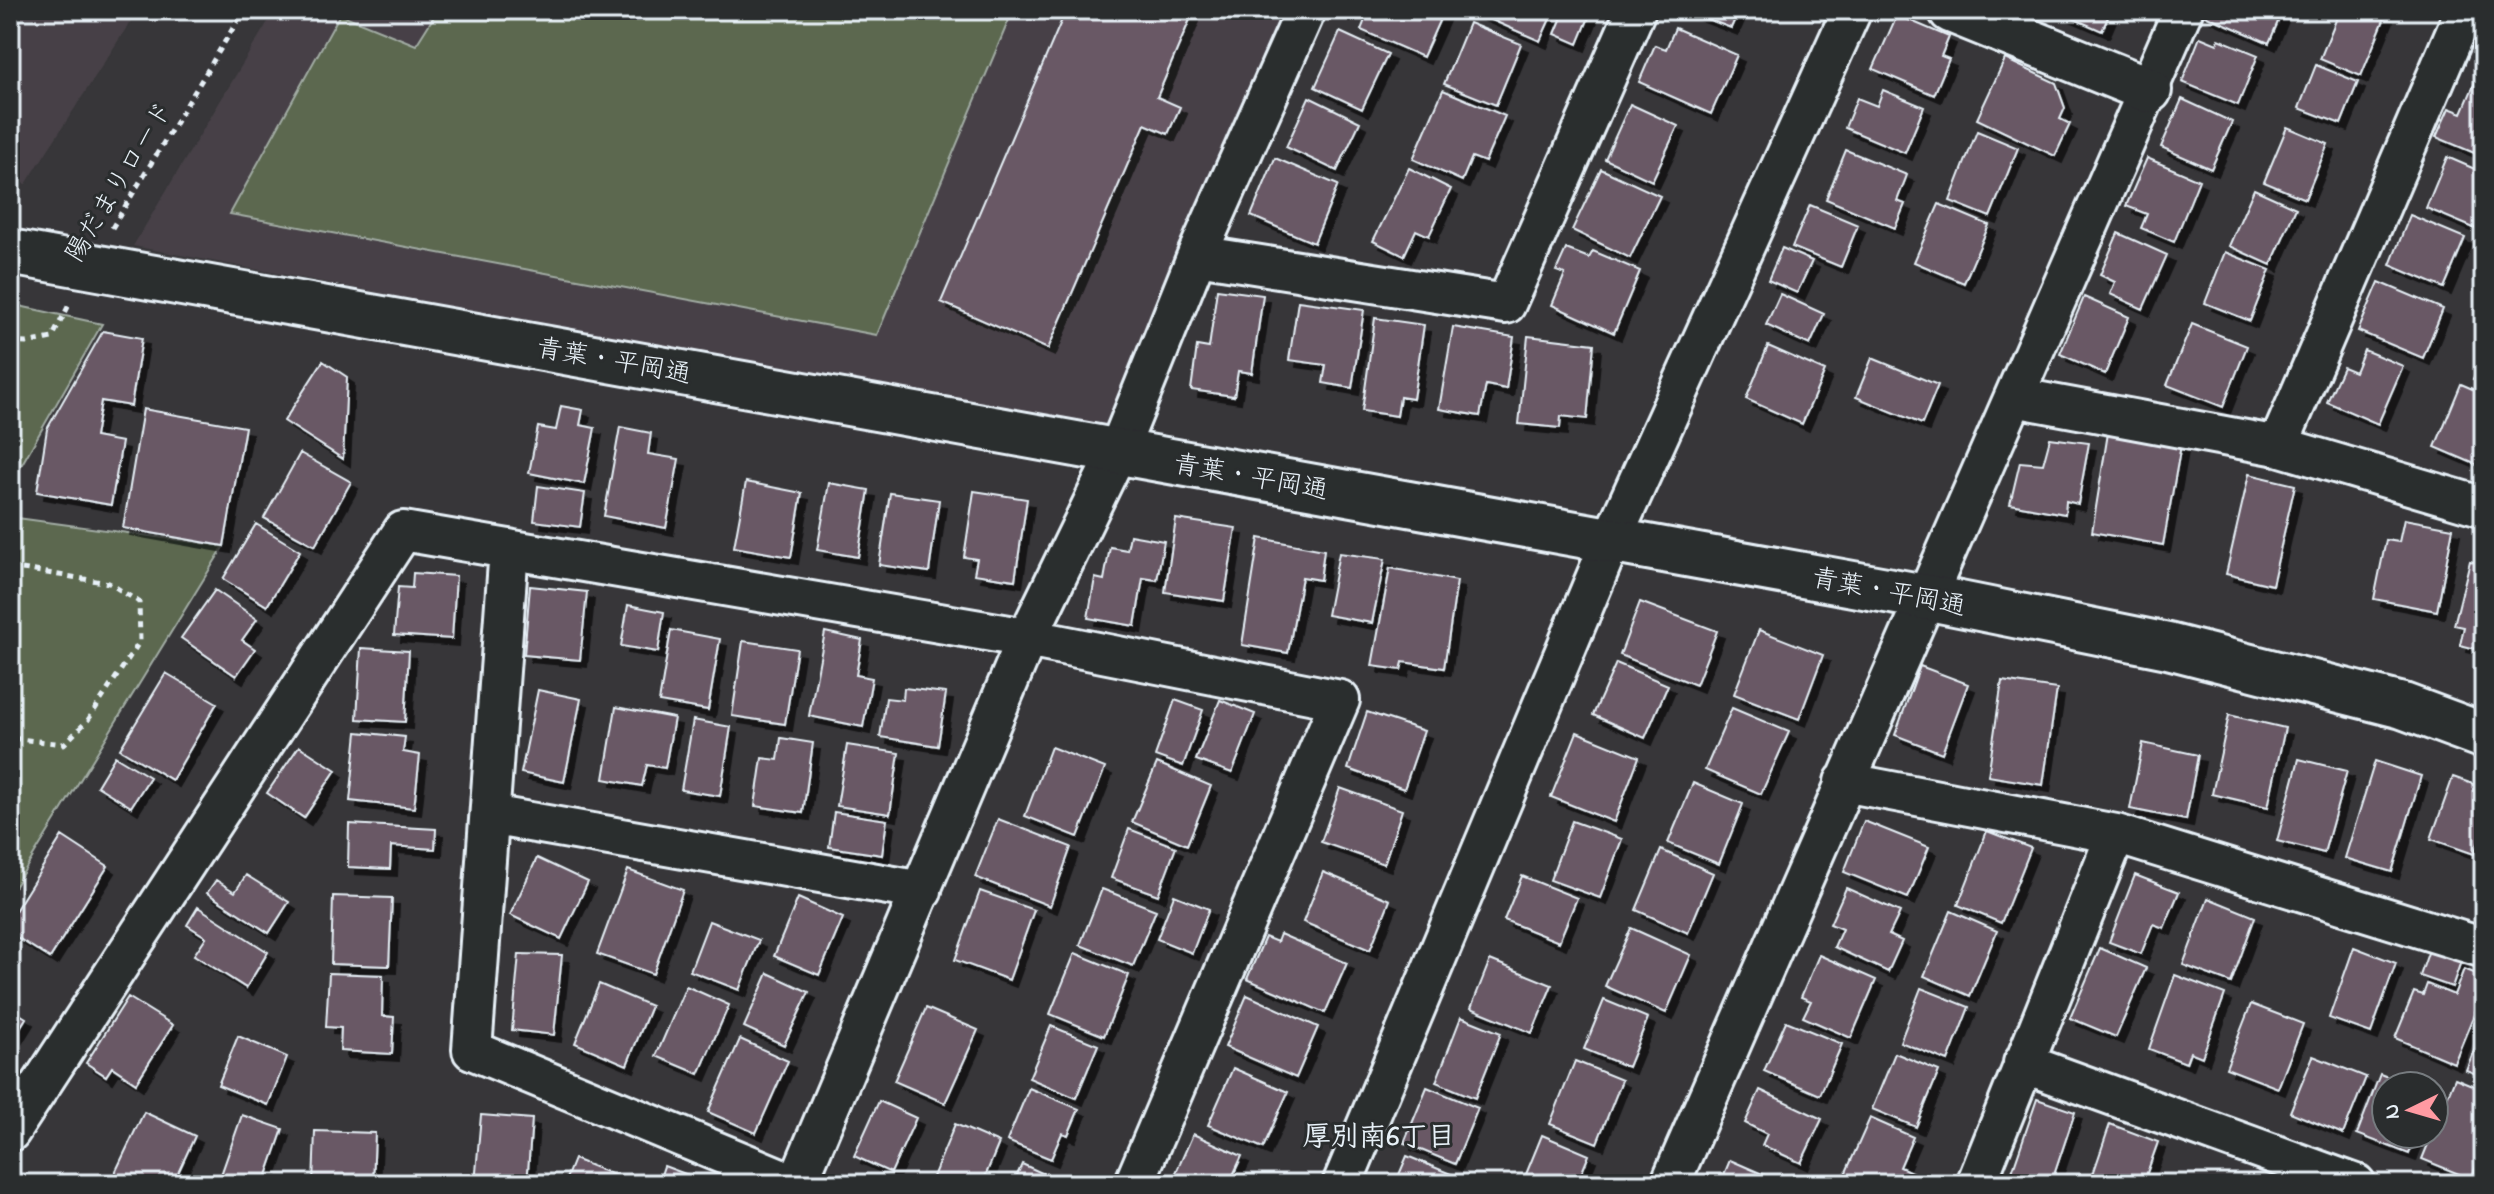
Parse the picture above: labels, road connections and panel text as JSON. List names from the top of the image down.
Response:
{
  "streets": {
    "street": ["青葉・平岡通"],
    "path": ["陽だまりロード"]
  },
  "crossings": [
    ["陽だまりロード", "青葉・平岡通"]
  ],
  "districts": ["厚別南6丁目"],
  "north": "left"
}
